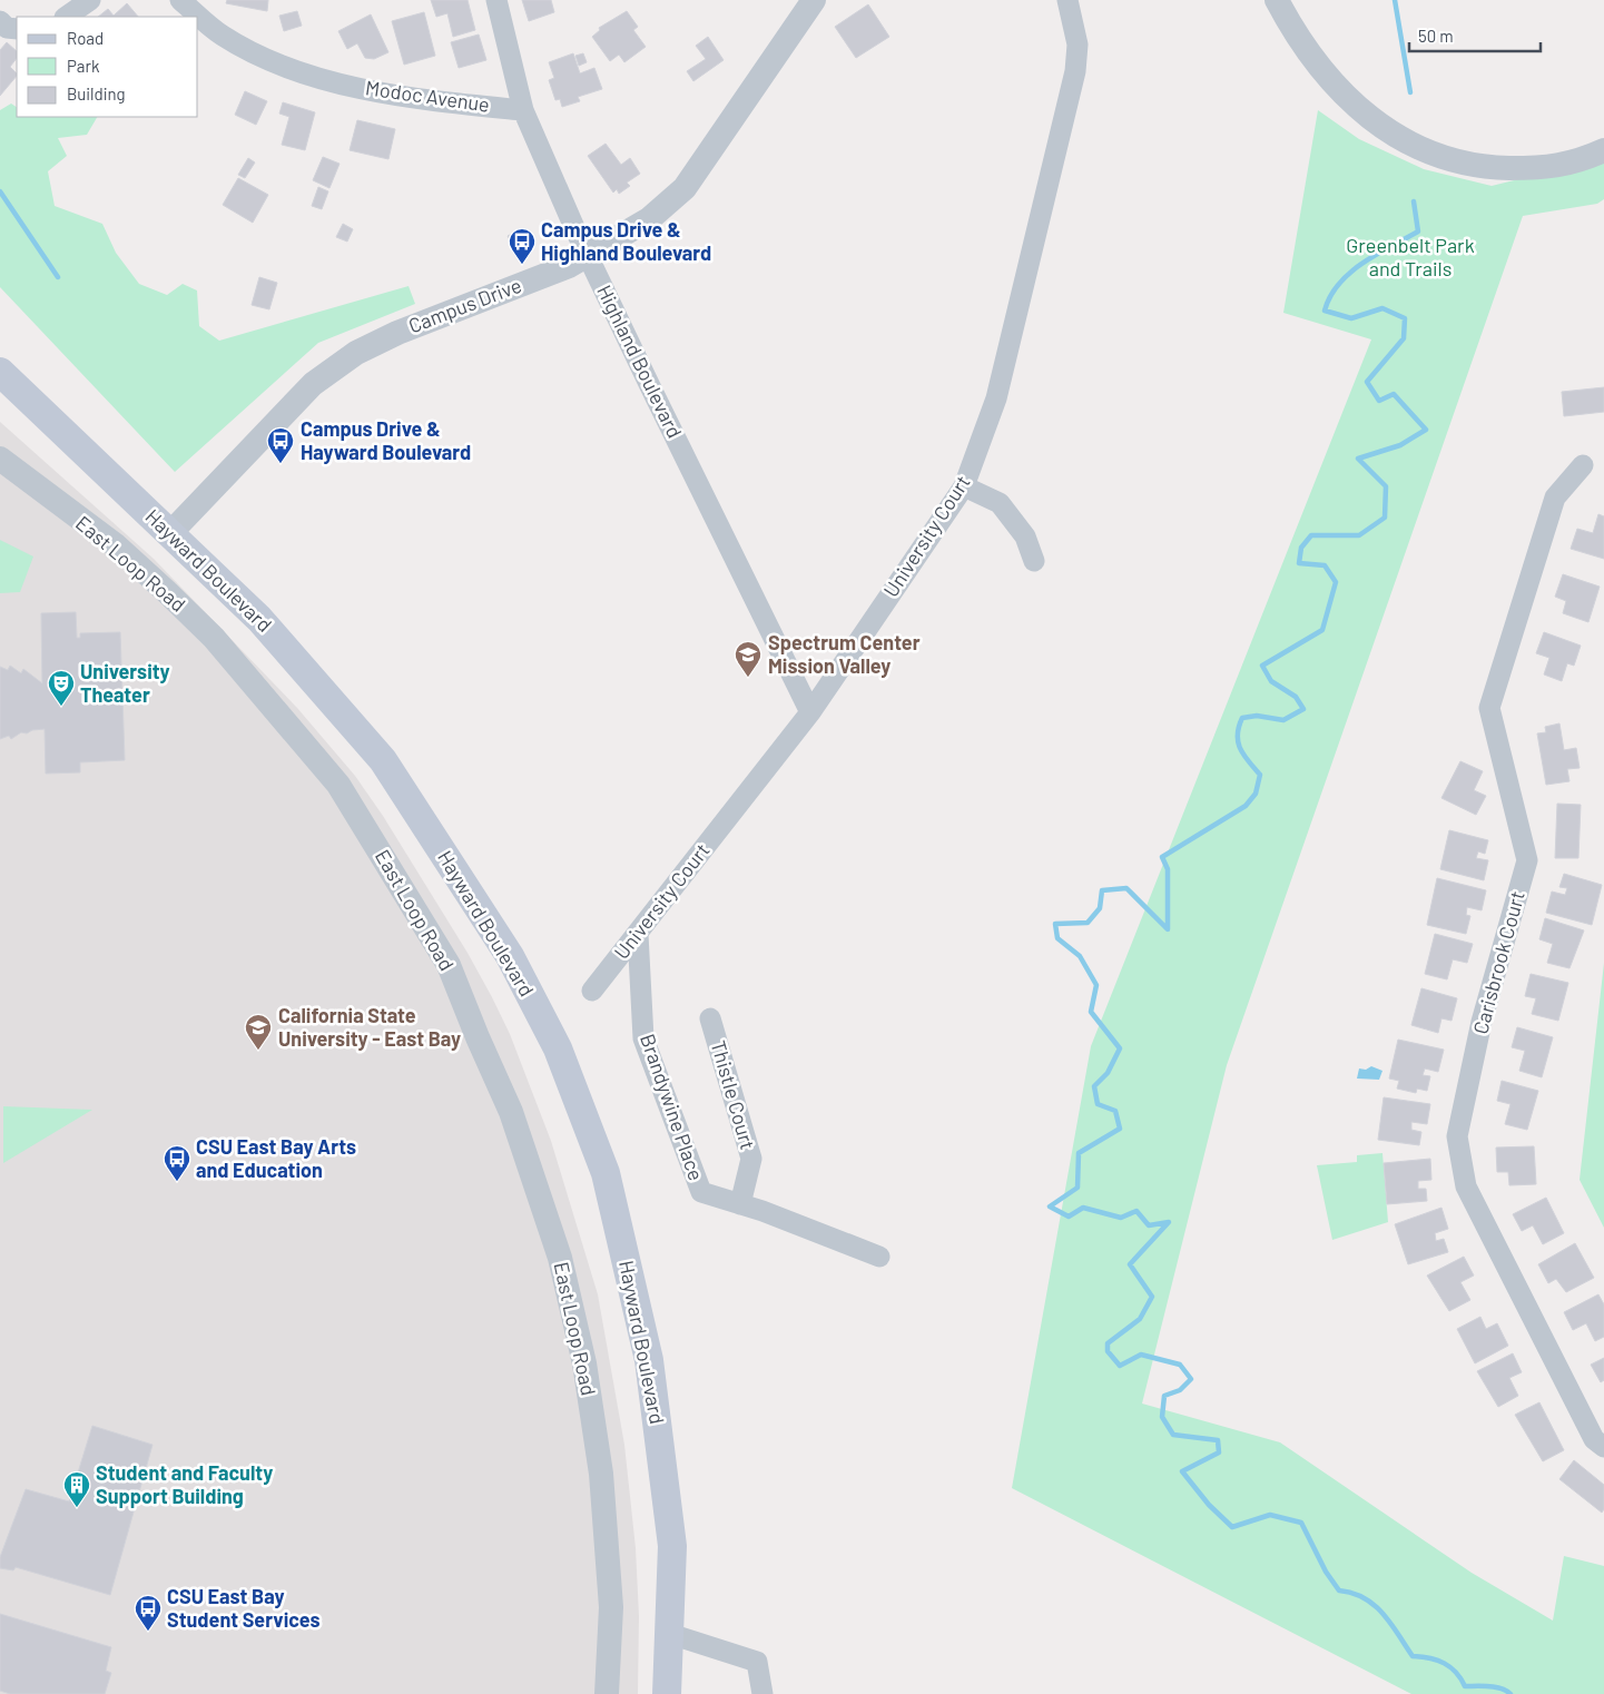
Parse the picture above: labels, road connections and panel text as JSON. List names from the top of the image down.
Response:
{
  "streets": {
    "main road": ["Hayward Boulevard"],
    "street": [
      "Modoc Avenue",
      "Campus Drive",
      "Highland Boulevard",
      "University Court",
      "East Loop Road",
      "Carisbrook Court",
      "Thistle Court",
      "Brandywine Place"
    ]
  },
  "crossings": [
    ["Modoc Avenue", "Highland Boulevard"],
    ["Campus Drive", "Highland Boulevard"],
    ["Campus Drive", "Hayward Boulevard"],
    ["Highland Boulevard", "University Court"],
    ["University Court", "Brandywine Place"],
    ["Thistle Court", "Brandywine Place"]
  ],
  "parks": ["Greenbelt Park and Trails"],
  "places": {
    "bus stop": [
      "Campus Drive & Highland Boulevard",
      "Campus Drive & Hayward Boulevard",
      "CSU East Bay Arts and Education",
      "CSU East Bay Student Services"
    ],
    "school or university": ["Spectrum Center Mission Valley", "California State University - East Bay"],
    "theatre": ["University Theater"],
    "building": ["Student and Faculty Support Building"]
  },
  "legend": ["Road", "Park", "Building"],
  "scale_bar": "50 m"
}
